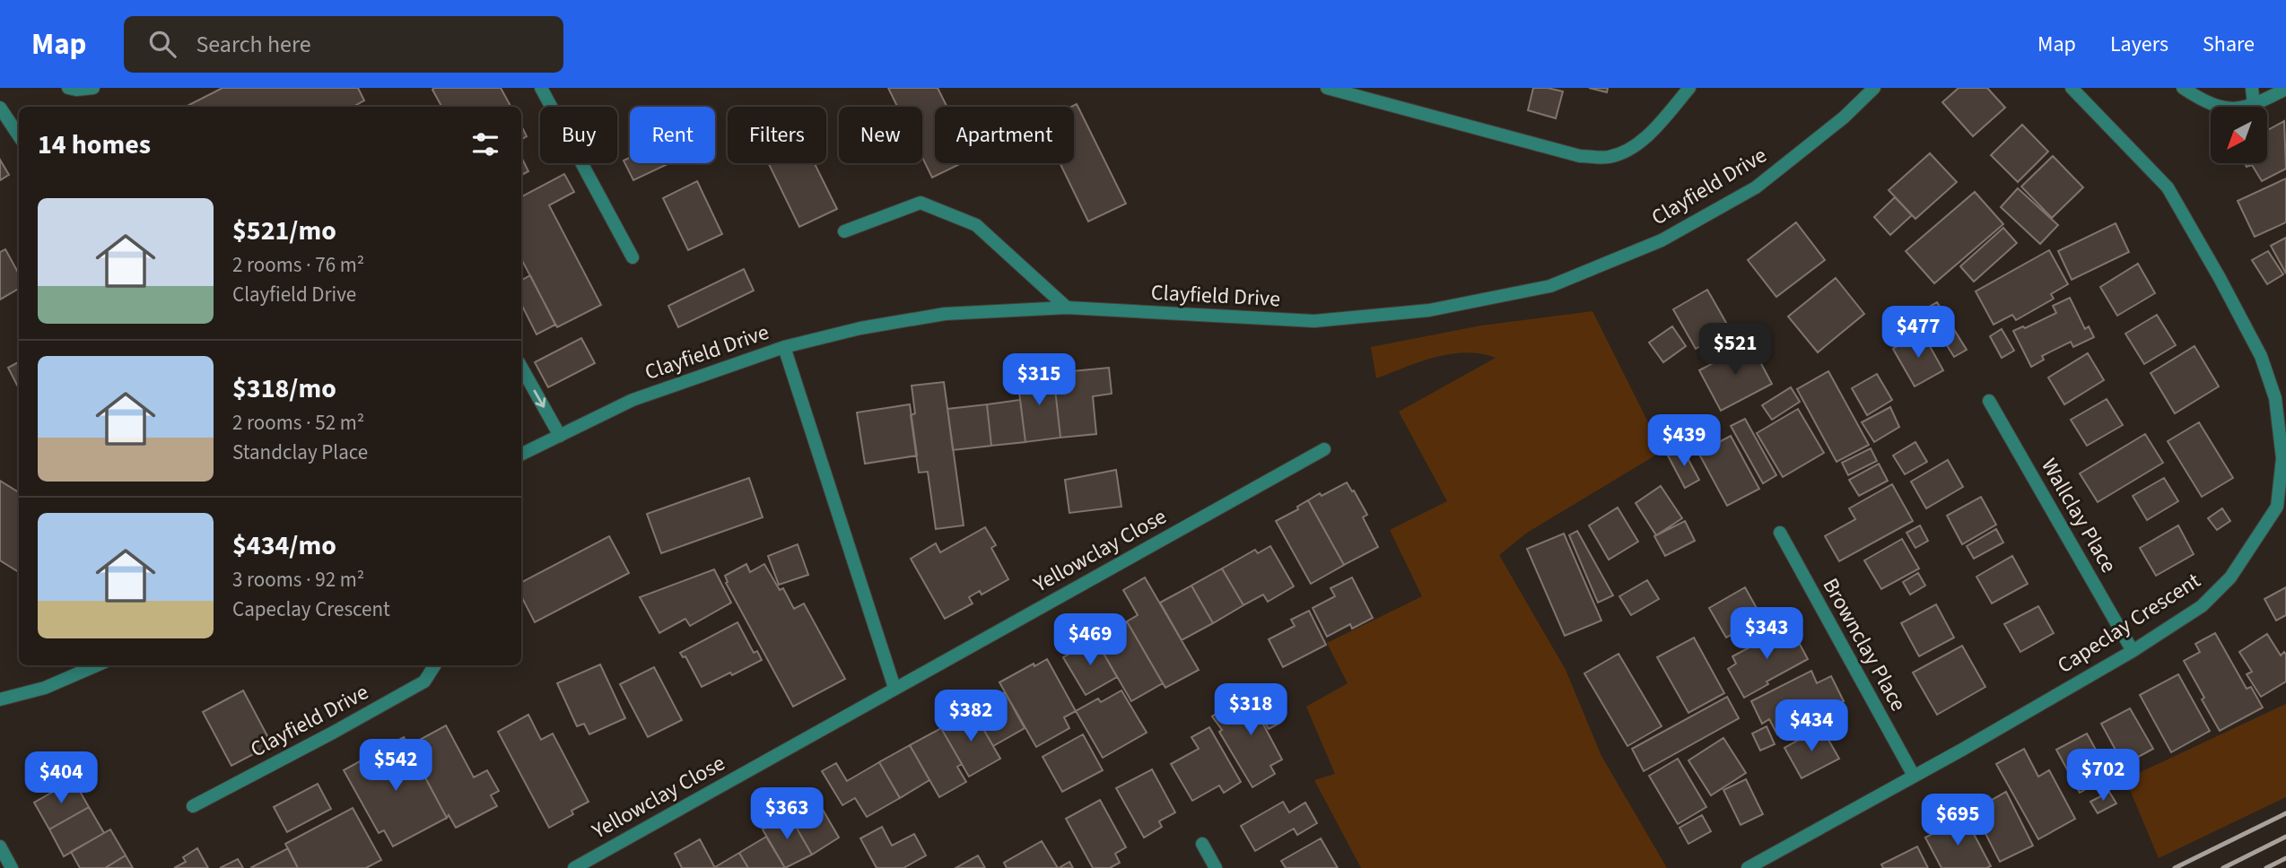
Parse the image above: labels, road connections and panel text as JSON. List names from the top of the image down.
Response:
{
  "streets": {
    "street": [
      "Clayfield Drive",
      "Wallclay Place",
      "Yellowclay Close",
      "Capeclay Crescent",
      "Brownclay Place"
    ]
  },
  "crossings": [
    ["Wallclay Place", "Capeclay Crescent"],
    ["Capeclay Crescent", "Brownclay Place"]
  ],
  "north": "bottom left",
  "page": {
    "header": "Map",
    "search": "Search here",
    "nav": ["Map", "Layers", "Share"],
    "chip": [
      "Buy",
      "Rent",
      "Filters",
      "New",
      "Apartment"
    ],
    "heading": "14 homes",
    "list": [
      {
        "name": "$521/mo",
        "note": "2 rooms · 76 m² · Clayfield Drive"
      },
      {
        "name": "$318/mo",
        "note": "2 rooms · 52 m² · Standclay Place"
      },
      {
        "name": "$434/mo",
        "note": "3 rooms · 92 m² · Capeclay Crescent"
      }
    ],
    "price": [
      "$477",
      "$521",
      "$315",
      "$439",
      "$343",
      "$469",
      "$318",
      "$382",
      "$434",
      "$542",
      "$702",
      "$404",
      "$363",
      "$695"
    ]
  }
}
